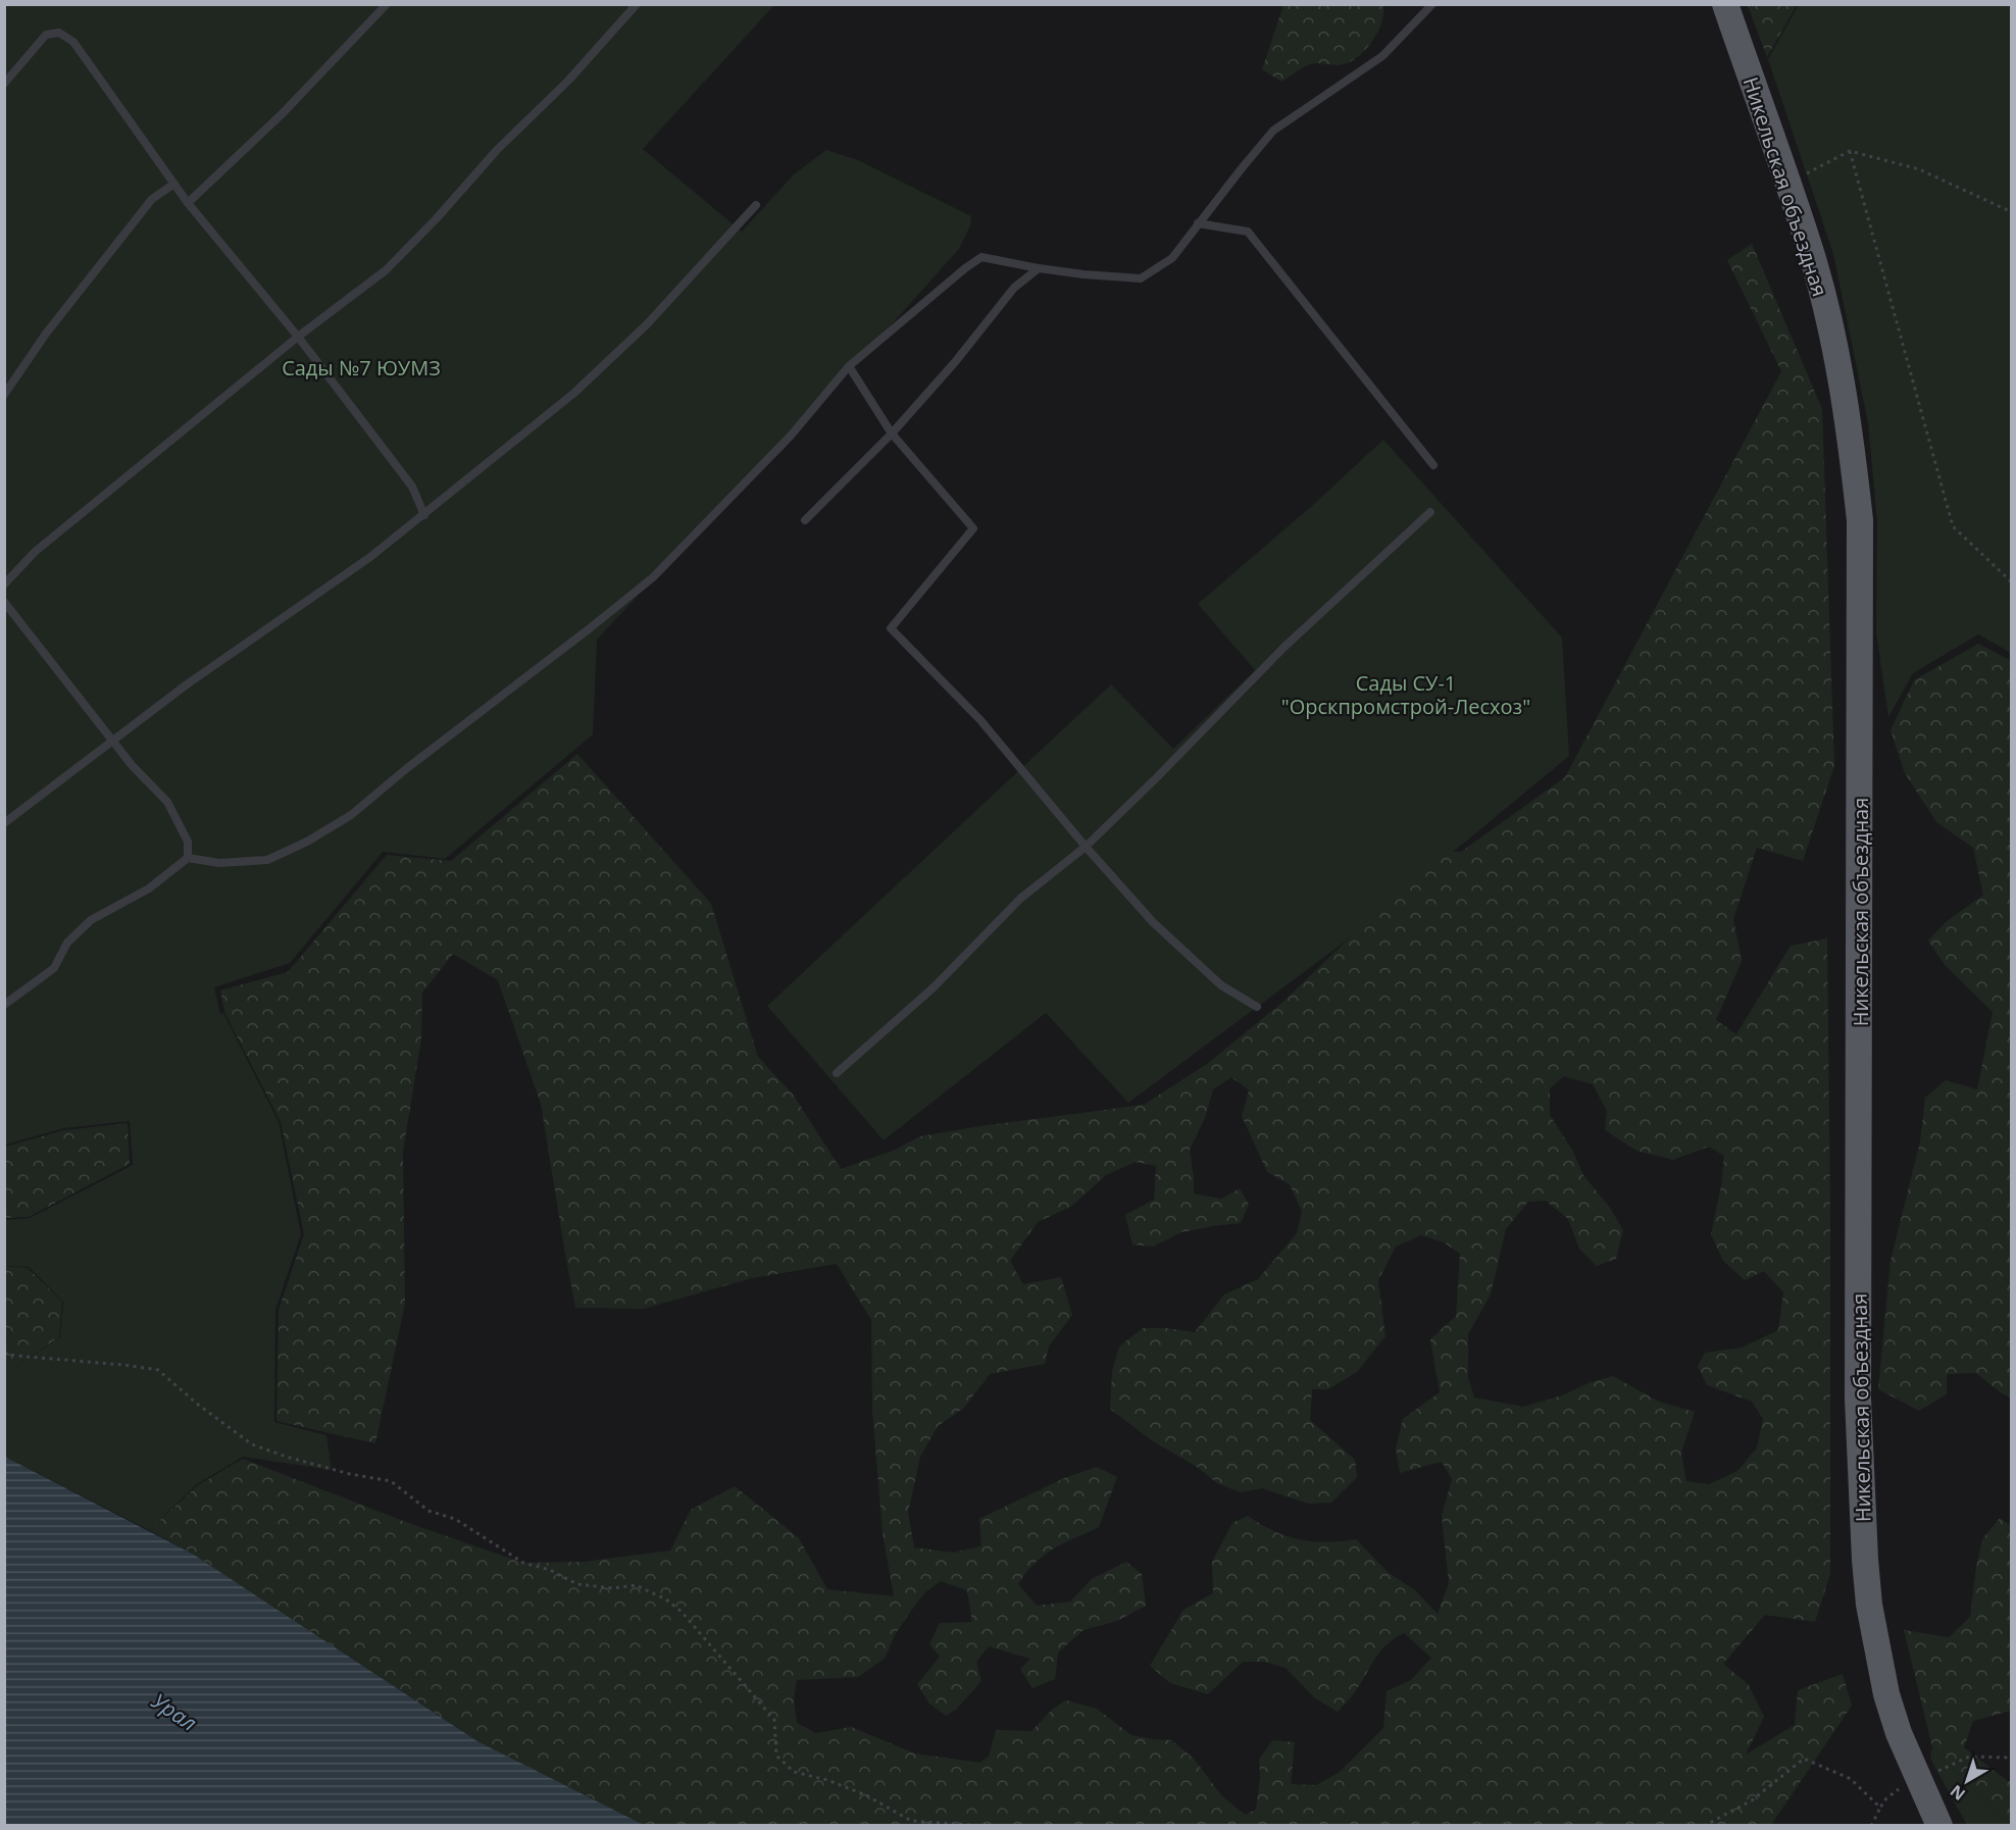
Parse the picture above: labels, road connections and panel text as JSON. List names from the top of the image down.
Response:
{
  "streets": {
    "main road": ["Никельская объездная"]
  },
  "water": ["Урал"],
  "parks": ["Сады №7 ЮУМЗ", "Сады СУ-1 \"Орскпромстрой-Лесхоз\""],
  "north": "bottom left"
}
